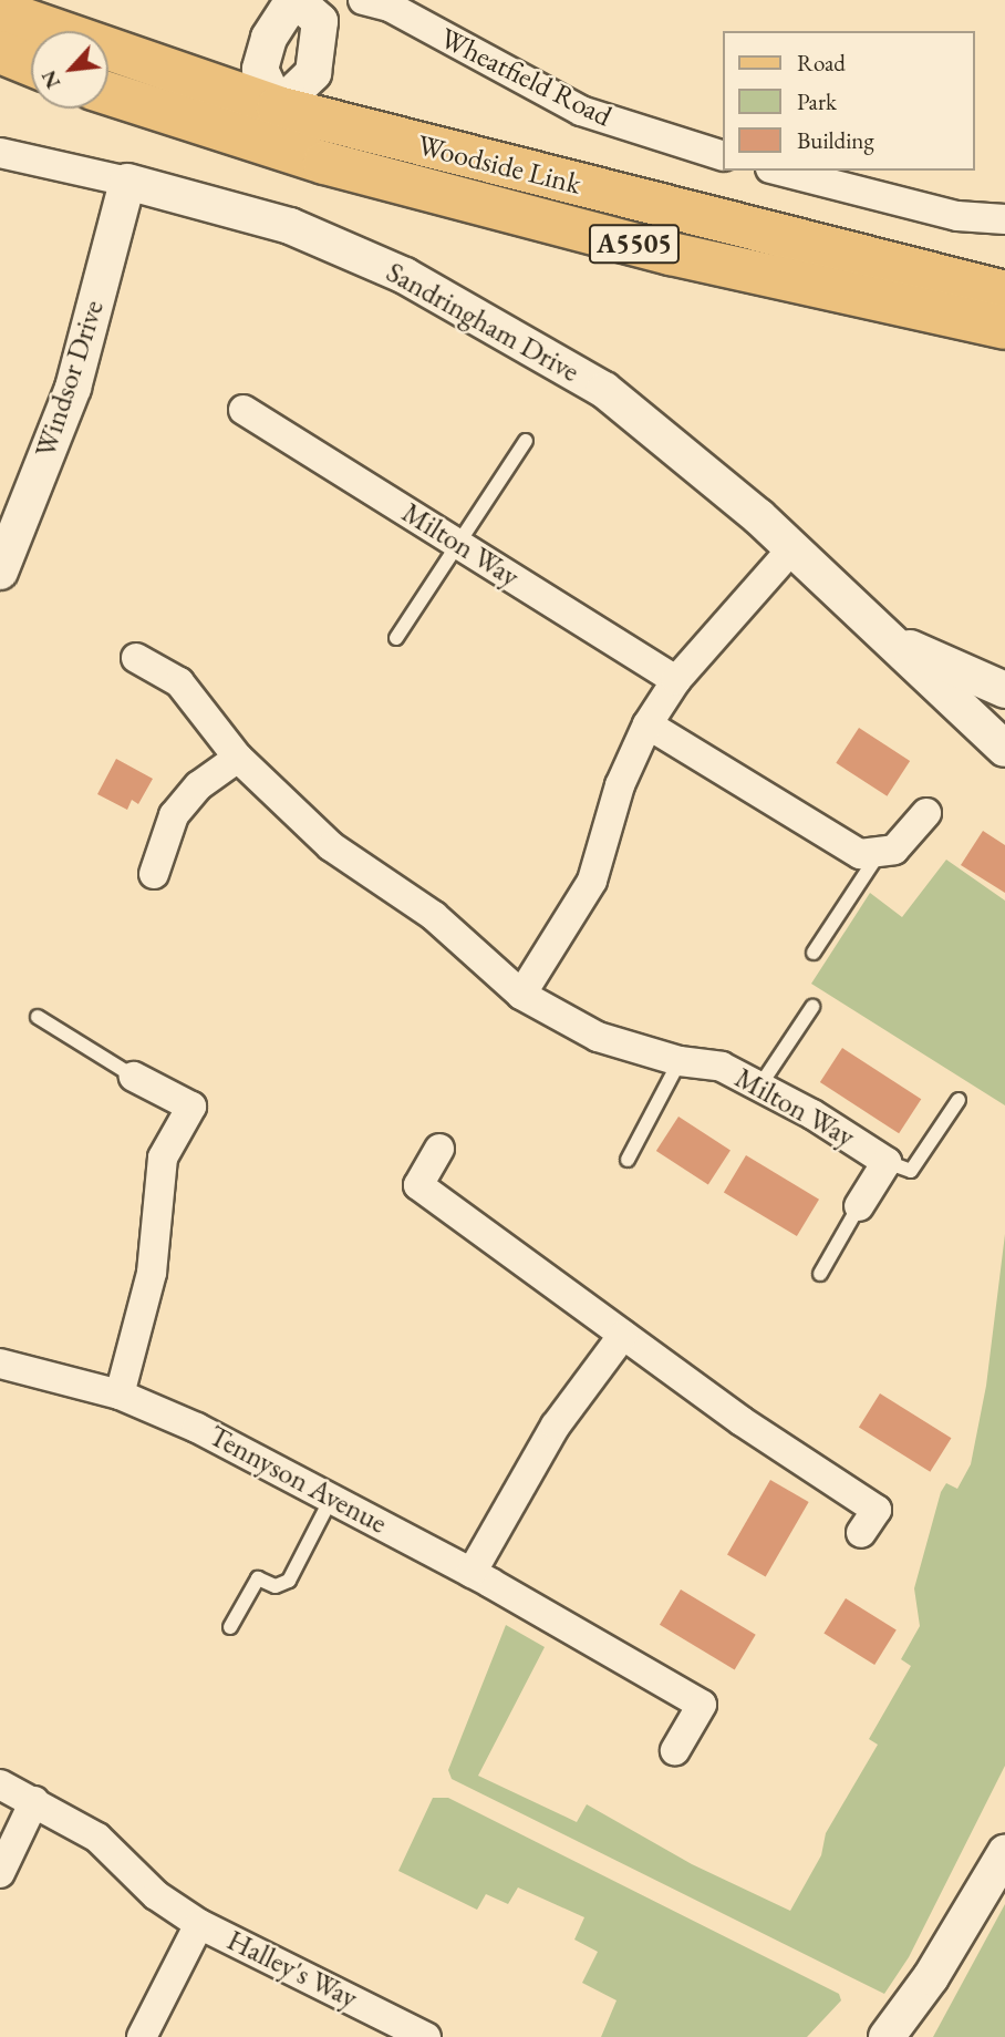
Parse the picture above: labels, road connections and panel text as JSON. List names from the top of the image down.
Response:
{
  "streets": {
    "main road": ["Woodside Link", "A5505"],
    "street": [
      "Wheatfield Road",
      "Sandringham Drive",
      "Windsor Drive",
      "Milton Way",
      "Tennyson Avenue",
      "Halley's Way"
    ]
  },
  "crossings": [
    ["Sandringham Drive", "Windsor Drive"]
  ],
  "legend": ["Road", "Park", "Building"],
  "north": "bottom left"
}
